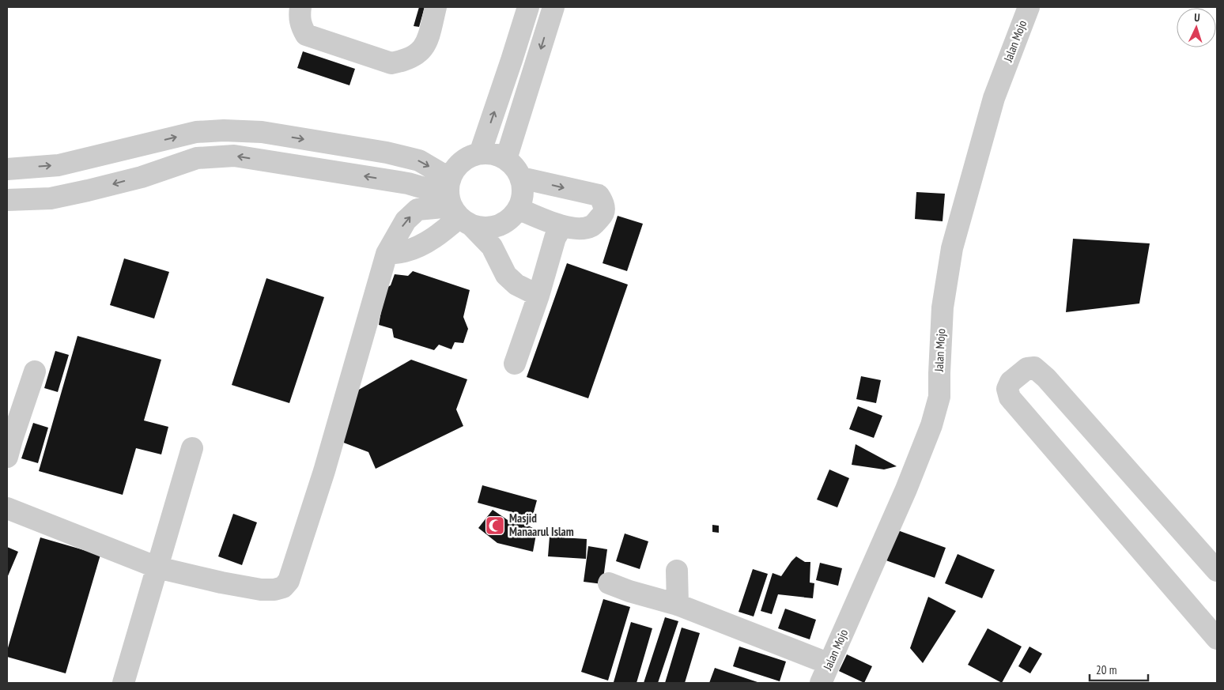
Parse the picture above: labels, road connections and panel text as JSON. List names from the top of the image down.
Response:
{
  "streets": {
    "street": ["Jalan Mojo"]
  },
  "places": {
    "mosque": ["Masjid Manaarul Islam"]
  },
  "scale_bar": "20 m",
  "north": "top"
}
